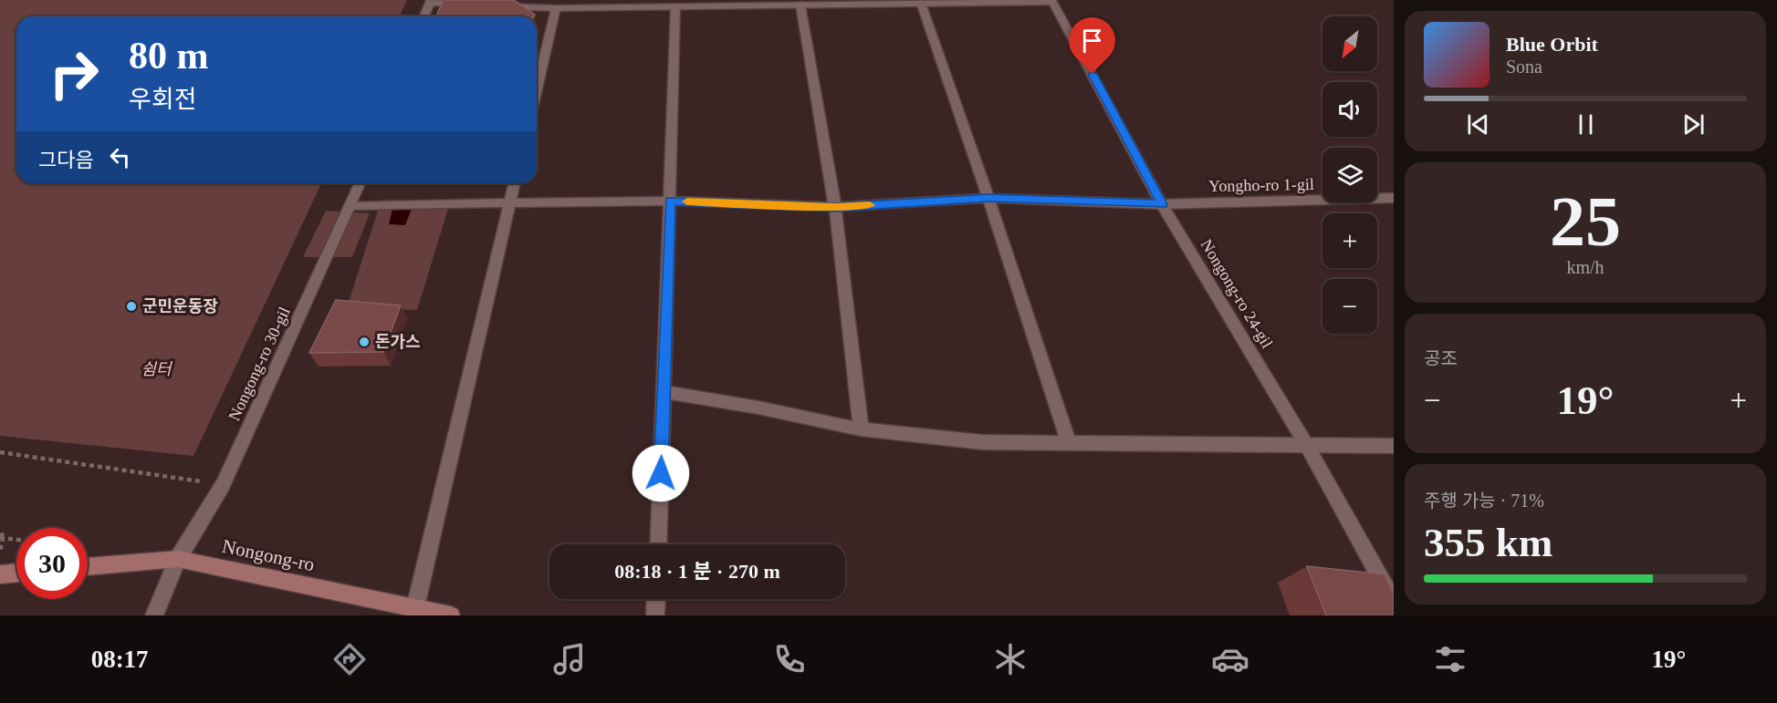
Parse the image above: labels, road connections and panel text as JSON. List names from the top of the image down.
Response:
{
  "streets": {
    "main road": ["Nongong-ro"],
    "street": ["Yongho-ro 1-gil", "Nongong-ro 24-gil", "Nongong-ro 30-gil"]
  },
  "crossings": [
    ["Yongho-ro 1-gil", "Nongong-ro 24-gil"],
    ["Yongho-ro 1-gil", "Nongong-ro 30-gil"],
    ["Nongong-ro 30-gil", "Nongong-ro"]
  ],
  "parks": ["쉼터"],
  "places": ["군민운동장", "돈가스"],
  "north": "bottom left",
  "page": {
    "map_buttons": ["+", "−"],
    "turn": ["80 m", "우회전"],
    "song": ["Blue Orbit", "Sona"],
    "then": "그다음",
    "tile": [
      ["25", "km/h"],
      "공조",
      ["주행 가능 · 71%", "355 km"]
    ],
    "heat": ["−", "19°", "+"],
    "limit": "30",
    "trip": "08:18 · 1 분 · 270 m",
    "tabs": ["08:17", "19°"]
  }
}
